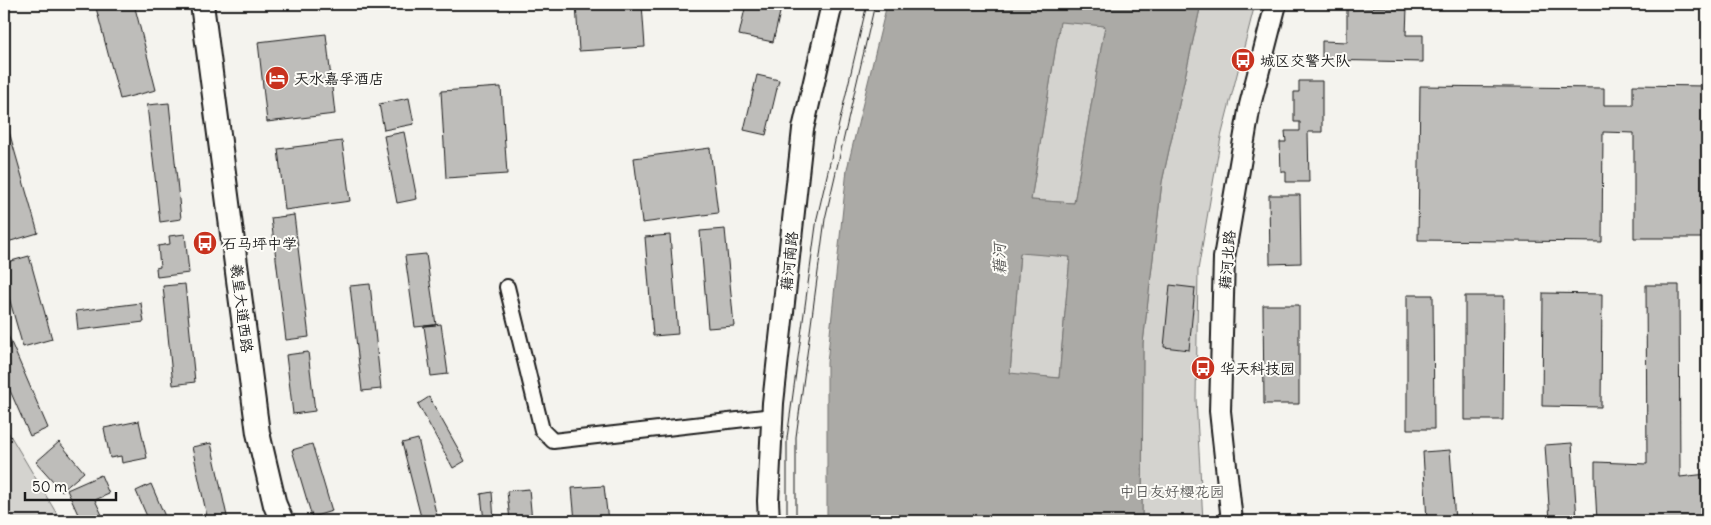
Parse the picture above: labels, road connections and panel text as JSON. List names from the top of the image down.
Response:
{
  "streets": {
    "main road": ["藉河北路", "藉河南路", "羲皇大道西路"]
  },
  "water": ["藉河"],
  "parks": ["中日友好樱花园"],
  "places": {
    "bus stop": ["城区交警大队", "石马坪中学", "华天科技园"],
    "hotel": ["天水嘉孚酒店"]
  },
  "scale_bar": "50 m"
}
